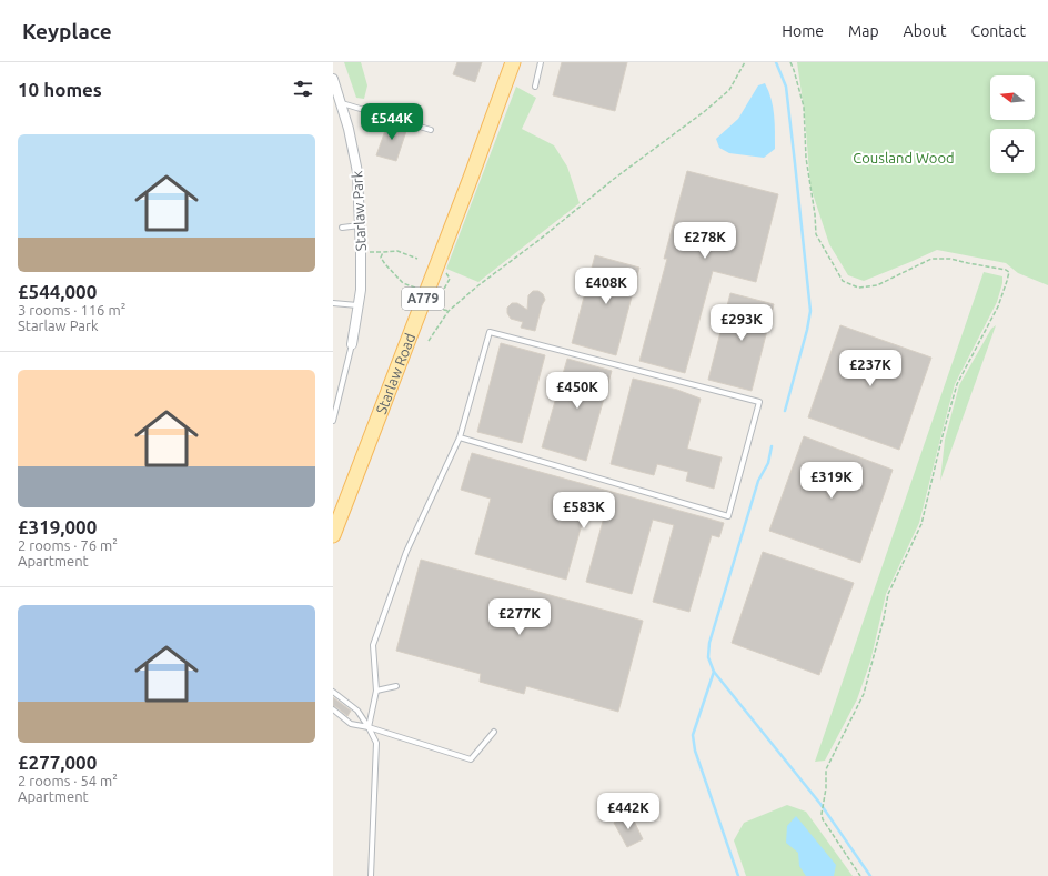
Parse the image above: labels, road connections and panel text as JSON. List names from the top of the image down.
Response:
{
  "streets": {
    "main road": ["A779", "Starlaw Road"],
    "street": ["Starlaw Park"]
  },
  "parks": ["Cousland Wood"],
  "north": "left",
  "page": {
    "header": "Keyplace",
    "nav": [
      "Home",
      "Map",
      "About",
      "Contact"
    ],
    "heading": "10 homes",
    "price": [
      "£544K",
      "£278K",
      "£408K",
      "£293K",
      "£237K",
      "£450K",
      "£319K",
      "£583K",
      "£277K",
      "£442K"
    ],
    "list": [
      {
        "name": "£544,000",
        "note": "3 rooms · 116 m² · Starlaw Park"
      },
      {
        "name": "£319,000",
        "note": "2 rooms · 76 m² · Apartment"
      },
      {
        "name": "£277,000",
        "note": "2 rooms · 54 m² · Apartment"
      }
    ]
  }
}
